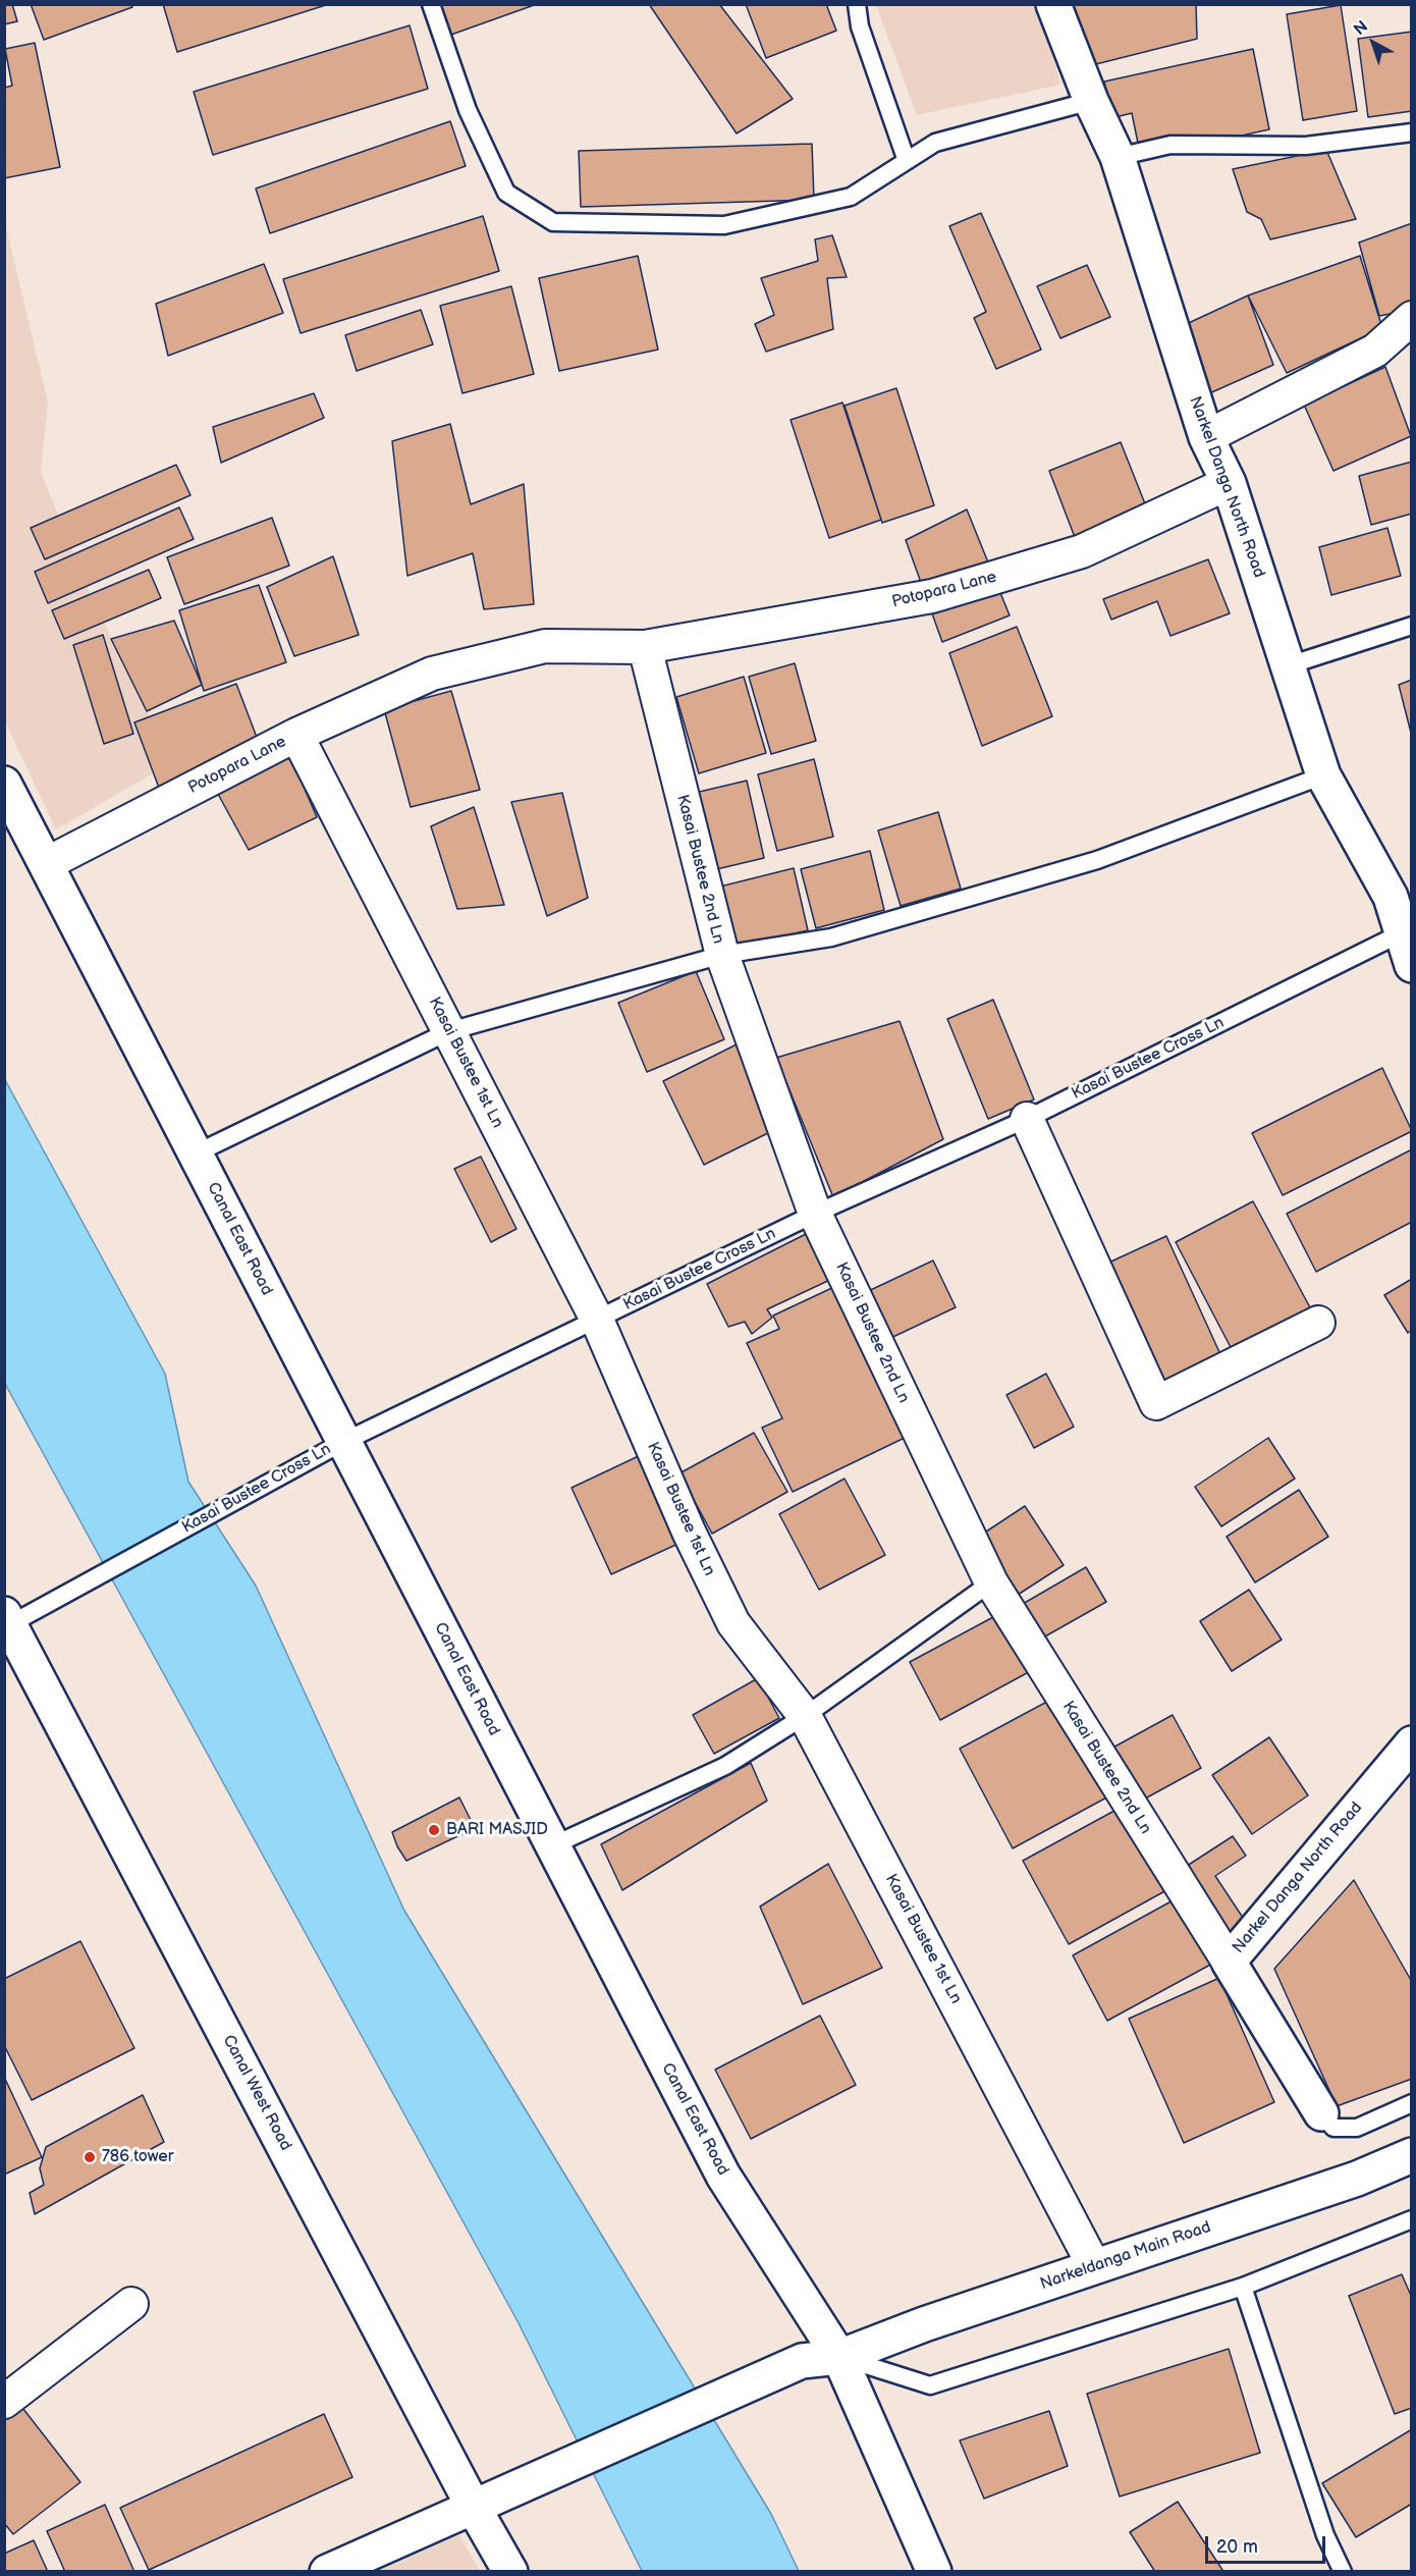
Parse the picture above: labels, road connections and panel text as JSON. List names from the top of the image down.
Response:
{
  "streets": {
    "main road": [
      "Narkel Danga North Road",
      "Canal East Road",
      "Canal West Road",
      "Narkeldanga Main Road"
    ],
    "street": ["Potopara Lane", "Kasai Bustee 2nd Ln", "Kasai Bustee 1st Ln"],
    "lane": ["Kasai Bustee Cross Ln"]
  },
  "crossings": [
    ["Narkel Danga North Road", "Potopara Lane"],
    ["Narkel Danga North Road", "Kasai Bustee 2nd Ln"],
    ["Narkel Danga North Road", "Kasai Bustee Cross Ln"],
    ["Potopara Lane", "Kasai Bustee 2nd Ln"],
    ["Potopara Lane", "Kasai Bustee 1st Ln"],
    ["Potopara Lane", "Canal East Road"],
    ["Kasai Bustee 2nd Ln", "Kasai Bustee Cross Ln"],
    ["Kasai Bustee Cross Ln", "Kasai Bustee 1st Ln"],
    ["Kasai Bustee Cross Ln", "Canal East Road"],
    ["Kasai Bustee Cross Ln", "Canal West Road"],
    ["Kasai Bustee 1st Ln", "Narkeldanga Main Road"],
    ["Canal East Road", "Narkeldanga Main Road"],
    ["Canal West Road", "Narkeldanga Main Road"]
  ],
  "places": ["BARI MASJID", "786 tower"],
  "scale_bar": "20 m",
  "north": "top left"
}
